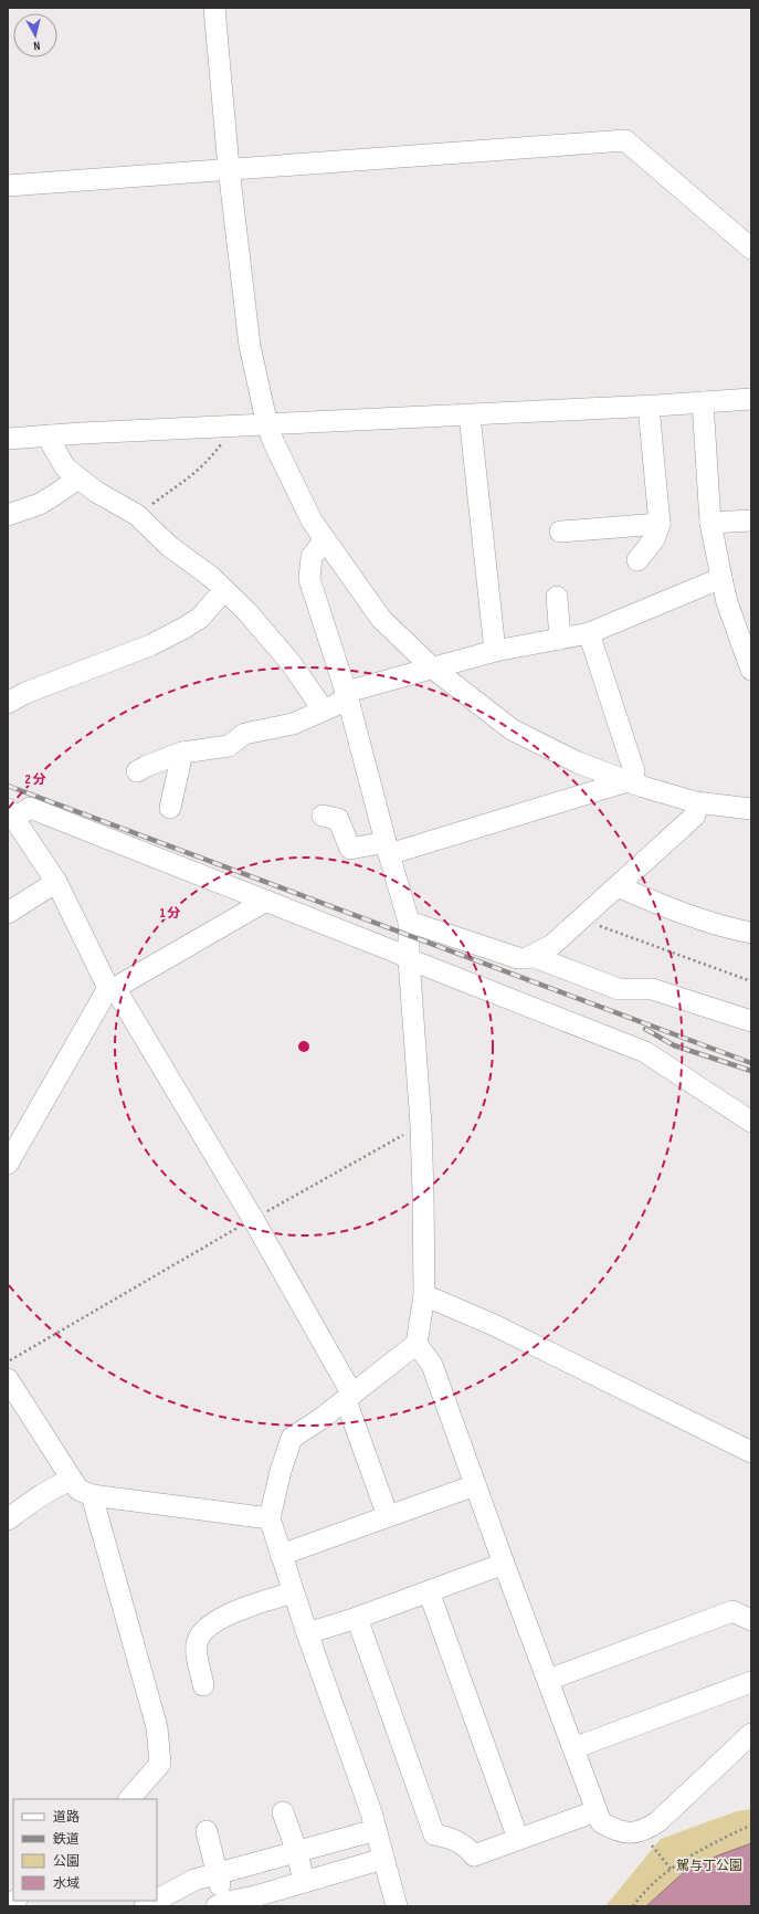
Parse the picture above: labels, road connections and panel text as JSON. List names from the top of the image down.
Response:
{
  "parks": ["駕与丁公園"],
  "legend": [
    "道路",
    "鉄道",
    "公園",
    "水域"
  ],
  "north": "bottom",
  "rings": ["2 分", "1 分"]
}
